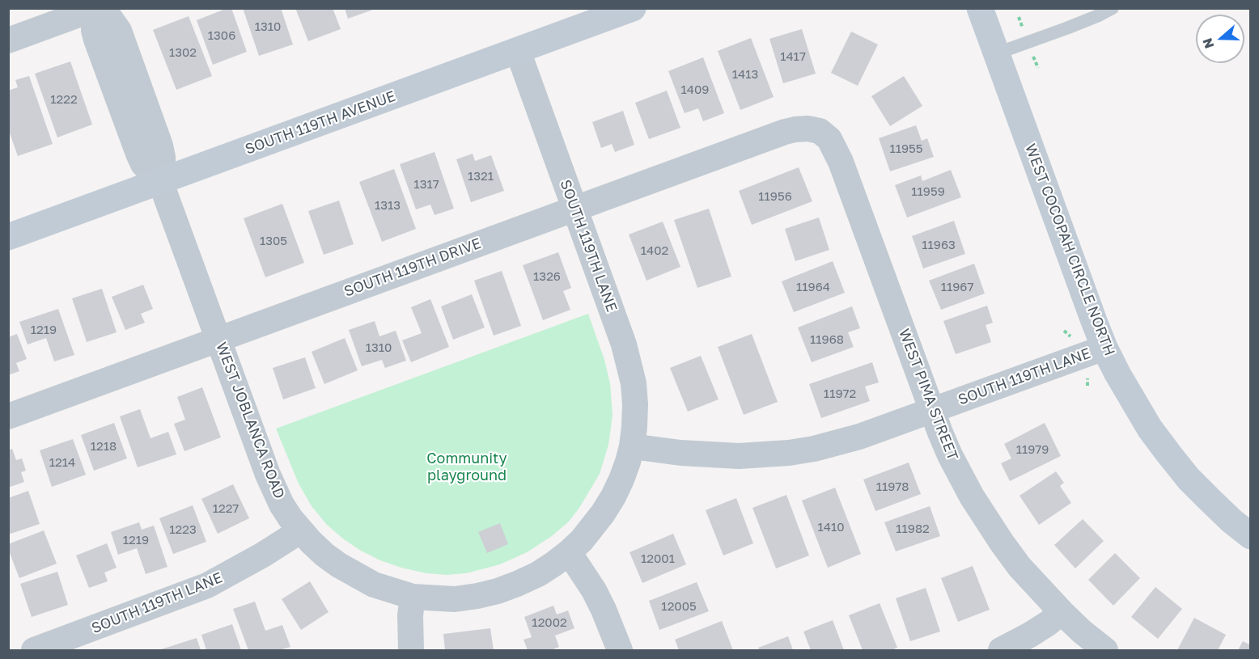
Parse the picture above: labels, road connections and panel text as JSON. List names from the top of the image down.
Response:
{
  "streets": {
    "street": [
      "SOUTH 119TH AVENUE",
      "SOUTH 119TH LANE",
      "WEST COCOPAH CIRCLE NORTH",
      "SOUTH 119TH DRIVE",
      "WEST PIMA STREET",
      "WEST JOBLANCA ROAD"
    ]
  },
  "crossings": [
    ["SOUTH 119TH AVENUE", "SOUTH 119TH LANE"],
    ["SOUTH 119TH AVENUE", "WEST JOBLANCA ROAD"],
    ["SOUTH 119TH LANE", "WEST COCOPAH CIRCLE NORTH"],
    ["SOUTH 119TH LANE", "SOUTH 119TH DRIVE"],
    ["SOUTH 119TH LANE", "WEST PIMA STREET"],
    ["SOUTH 119TH LANE", "WEST JOBLANCA ROAD"],
    ["SOUTH 119TH DRIVE", "WEST PIMA STREET"],
    ["SOUTH 119TH DRIVE", "WEST JOBLANCA ROAD"]
  ],
  "parks": ["Community playground"],
  "house_numbers": [
    "1310",
    "1306",
    "1302",
    "1417",
    "1413",
    "1409",
    "1222",
    "11955",
    "1321",
    "1317",
    "11959",
    "11956",
    "1313",
    "1305",
    "11963",
    "1402",
    "1326",
    "11964",
    "11967",
    "1219",
    "11968",
    "1310",
    "11972",
    "1218",
    "11979",
    "1214",
    "11978",
    "1227",
    "1410",
    "11982",
    "1223",
    "1219",
    "12001",
    "12005",
    "12002"
  ],
  "north": "left"
}
